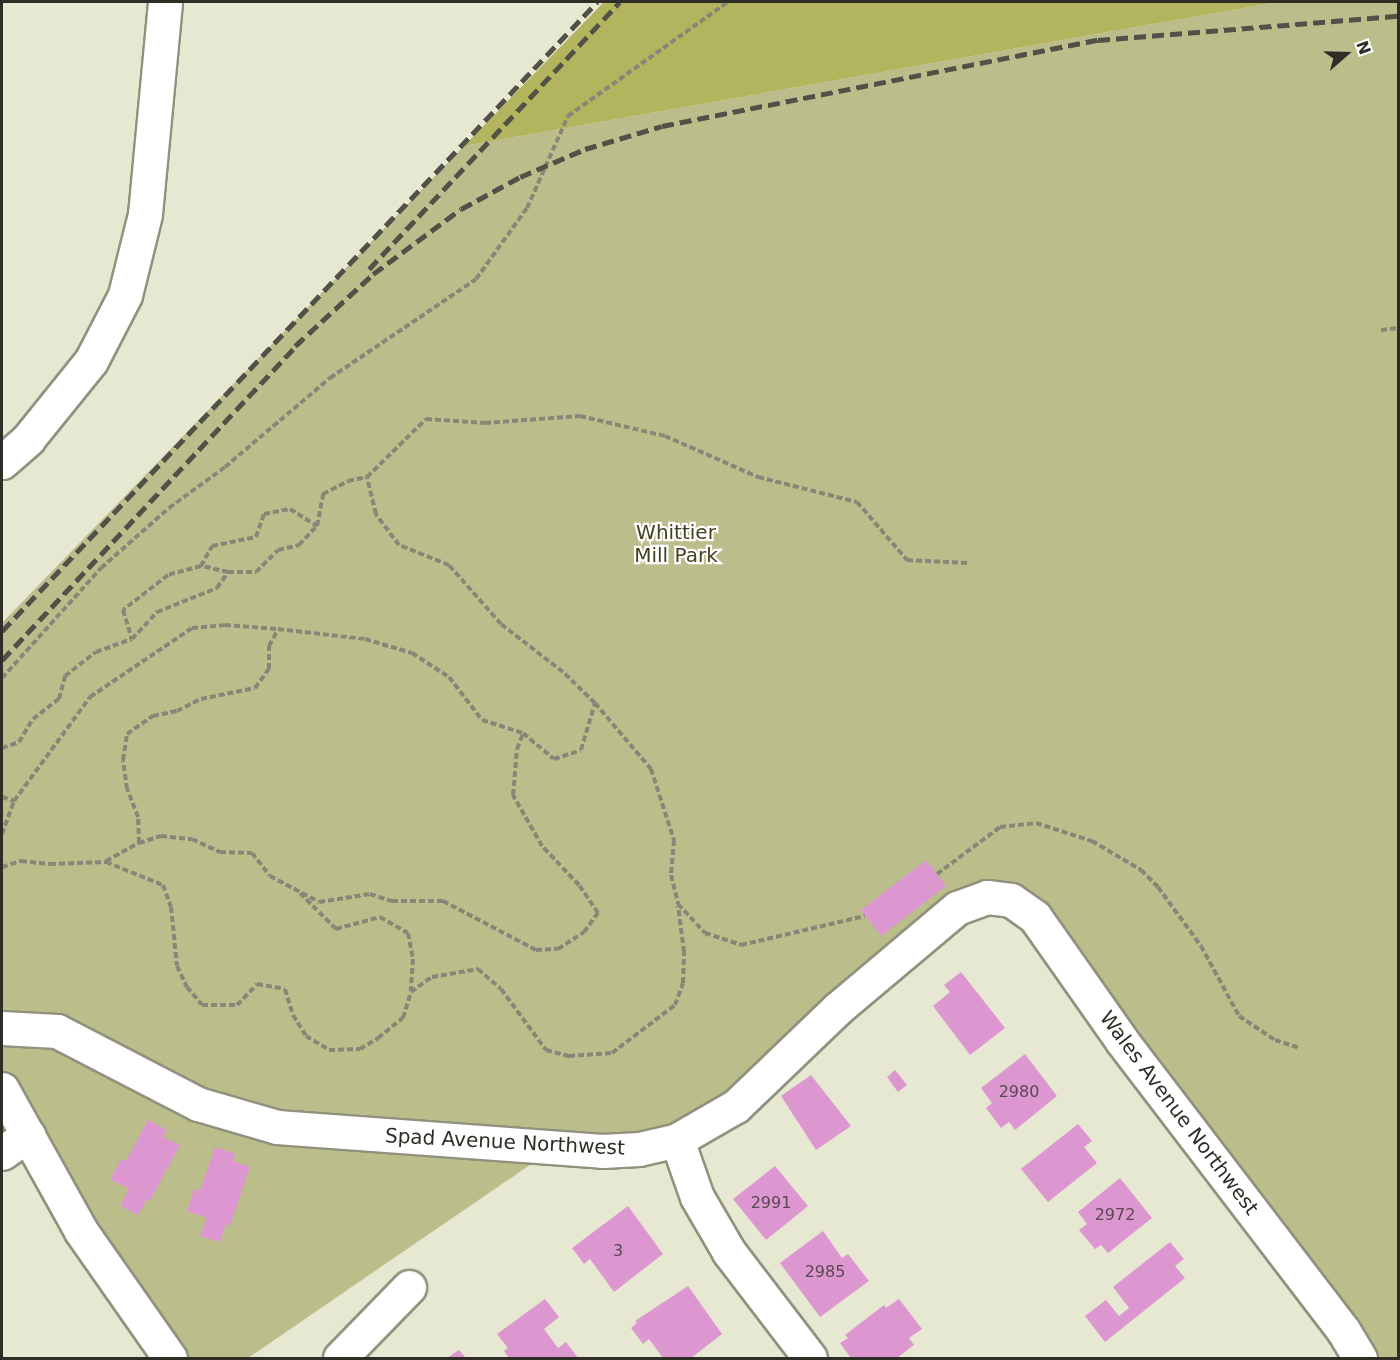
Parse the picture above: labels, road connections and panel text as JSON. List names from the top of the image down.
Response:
{
  "streets": {
    "street": ["Wales Avenue Northwest", "Spad Avenue Northwest"]
  },
  "crossings": [
    ["Wales Avenue Northwest", "Spad Avenue Northwest"]
  ],
  "parks": ["Whittier Mill Park"],
  "house_numbers": [
    "2980",
    "2991",
    "2972",
    "3",
    "2985"
  ],
  "north": "right"
}
